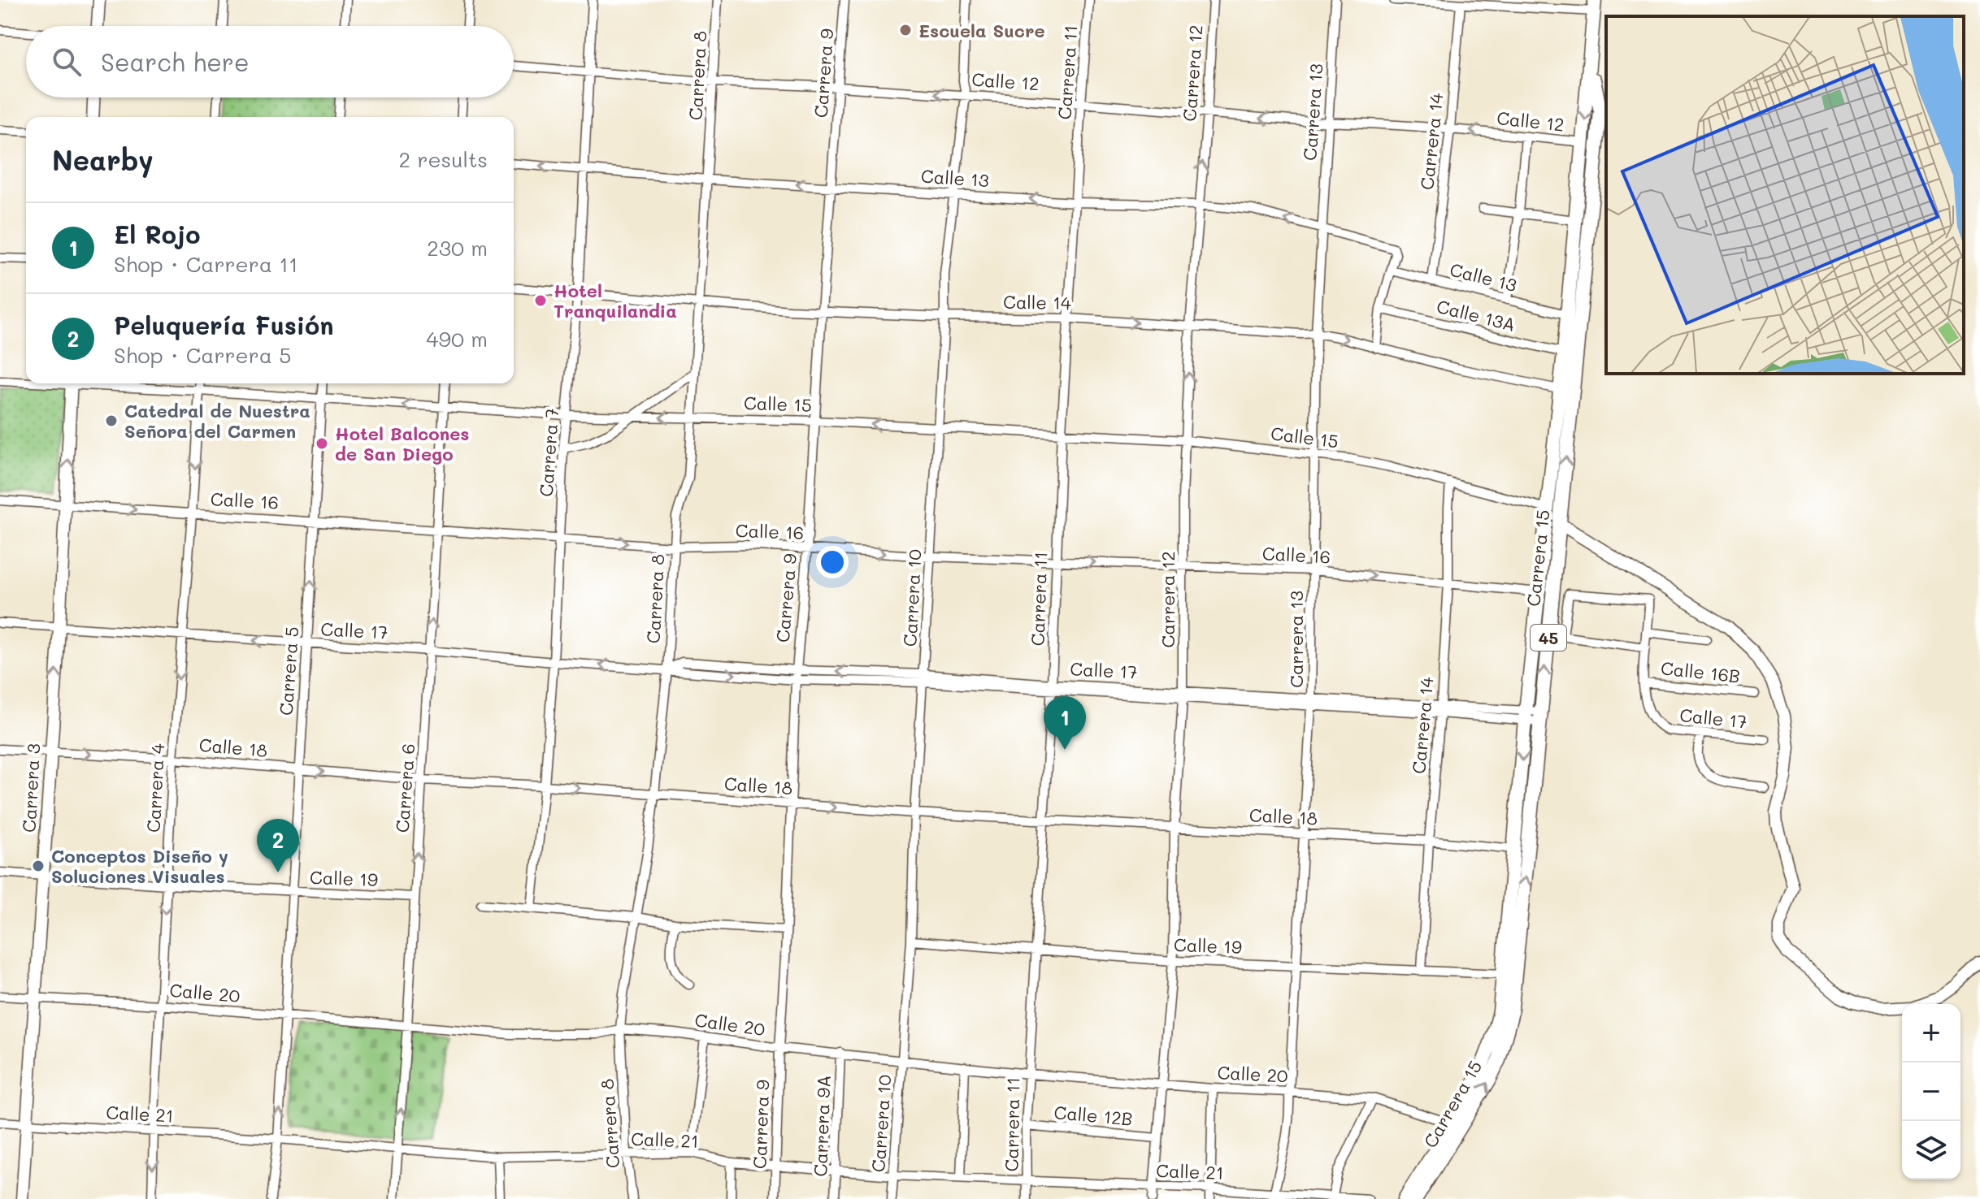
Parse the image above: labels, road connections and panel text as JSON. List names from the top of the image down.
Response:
{
  "streets": {
    "main road": ["Carrera 15", "45", "Carrera 3"],
    "street": [
      "Carrera 11",
      "Carrera 9",
      "Carrera 12",
      "Carrera 8",
      "Calle 12",
      "Carrera 13",
      "Carrera 14",
      "Calle 13",
      "Calle 14",
      "Calle 13A",
      "Calle 15",
      "Carrera 7",
      "Calle 16",
      "Carrera 10",
      "Calle 17",
      "Carrera 5",
      "Calle 16B",
      "Calle 18",
      "Carrera 4",
      "Carrera 6",
      "Calle 19",
      "Calle 20",
      "Calle 21",
      "Calle 12B",
      "Carrera 9A"
    ]
  },
  "crossings": [
    ["Carrera 11", "Calle 12"],
    ["Carrera 11", "Calle 13"],
    ["Carrera 11", "Calle 14"],
    ["Carrera 11", "Calle 15"],
    ["Carrera 11", "Calle 16"],
    ["Carrera 11", "Calle 17"],
    ["Carrera 11", "Calle 18"],
    ["Carrera 11", "Calle 19"],
    ["Carrera 11", "Calle 20"],
    ["Carrera 11", "Calle 21"],
    ["Carrera 11", "Calle 12B"],
    ["Carrera 9", "Calle 12"],
    ["Carrera 9", "Calle 13"],
    ["Carrera 9", "Calle 14"],
    ["Carrera 9", "Calle 15"],
    ["Carrera 9", "Calle 16"],
    ["Carrera 9", "Calle 17"],
    ["Carrera 9", "Calle 18"],
    ["Carrera 9", "Calle 20"],
    ["Carrera 9", "Calle 21"],
    ["Carrera 12", "Calle 12"],
    ["Carrera 12", "Calle 13"],
    ["Carrera 12", "Calle 14"],
    ["Carrera 12", "Calle 15"],
    ["Carrera 12", "Calle 16"],
    ["Carrera 12", "Calle 17"],
    ["Carrera 12", "Calle 18"],
    ["Carrera 12", "Calle 19"],
    ["Carrera 12", "Calle 20"],
    ["Carrera 12", "Calle 21"],
    ["Carrera 12", "Calle 12B"],
    ["Carrera 8", "Calle 12"],
    ["Carrera 8", "Calle 13"],
    ["Carrera 8", "Calle 14"],
    ["Carrera 8", "Calle 15"],
    ["Carrera 8", "Calle 16"],
    ["Carrera 8", "Calle 17"],
    ["Carrera 8", "Calle 18"],
    ["Carrera 8", "Calle 20"],
    ["Carrera 8", "Calle 21"],
    ["Calle 12", "Carrera 13"],
    ["Calle 12", "Carrera 14"],
    ["Calle 12", "Carrera 7"],
    ["Calle 12", "Carrera 15"],
    ["Calle 12", "Carrera 10"],
    ["Carrera 13", "Calle 13"],
    ["Carrera 13", "Calle 14"],
    ["Carrera 13", "Calle 15"],
    ["Carrera 13", "Calle 16"],
    ["Carrera 13", "Calle 17"],
    ["Carrera 13", "Calle 18"],
    ["Carrera 13", "Calle 19"],
    ["Carrera 13", "Calle 20"],
    ["Carrera 13", "Calle 21"],
    ["Carrera 14", "Calle 13"],
    ["Carrera 14", "Calle 15"],
    ["Carrera 14", "Calle 16"],
    ["Carrera 14", "Calle 17"],
    ["Carrera 14", "Calle 18"],
    ["Carrera 14", "Calle 19"],
    ["Calle 13", "Carrera 7"],
    ["Calle 13", "Carrera 15"],
    ["Calle 13", "Carrera 10"],
    ["Calle 14", "Carrera 7"],
    ["Calle 14", "Carrera 15"],
    ["Calle 14", "Carrera 10"],
    ["Calle 13A", "Carrera 15"],
    ["Calle 15", "Carrera 7"],
    ["Calle 15", "Carrera 15"],
    ["Calle 15", "Carrera 10"],
    ["Calle 15", "Carrera 5"],
    ["Calle 15", "Carrera 4"],
    ["Calle 15", "Carrera 6"],
    ["Carrera 7", "Calle 16"],
    ["Carrera 7", "Calle 17"],
    ["Carrera 7", "Calle 18"],
    ["Calle 16", "Carrera 15"],
    ["Calle 16", "Carrera 10"],
    ["Calle 16", "Carrera 5"],
    ["Calle 16", "Carrera 3"],
    ["Calle 16", "Carrera 4"],
    ["Calle 16", "Carrera 6"],
    ["Carrera 15", "Calle 17"],
    ["Carrera 15", "Calle 18"],
    ["Carrera 15", "Calle 19"],
    ["Carrera 15", "Calle 20"],
    ["Carrera 10", "Calle 17"],
    ["Carrera 10", "Calle 18"],
    ["Carrera 10", "Calle 19"],
    ["Carrera 10", "Calle 20"],
    ["Carrera 10", "Calle 21"],
    ["Calle 17", "Carrera 5"],
    ["Calle 17", "Calle 16B"],
    ["Calle 17", "Carrera 3"],
    ["Calle 17", "Carrera 4"],
    ["Calle 17", "Carrera 6"],
    ["Carrera 5", "Calle 18"],
    ["Carrera 5", "Calle 19"],
    ["Carrera 5", "Calle 20"],
    ["Carrera 5", "Calle 21"],
    ["Calle 18", "Carrera 3"],
    ["Calle 18", "Carrera 4"],
    ["Calle 18", "Carrera 6"],
    ["Carrera 3", "Calle 19"],
    ["Carrera 3", "Calle 20"],
    ["Carrera 3", "Calle 21"],
    ["Carrera 4", "Calle 19"],
    ["Carrera 4", "Calle 20"],
    ["Carrera 4", "Calle 21"],
    ["Carrera 6", "Calle 19"],
    ["Carrera 6", "Calle 20"],
    ["Carrera 6", "Calle 21"],
    ["Calle 20", "Carrera 9A"],
    ["Calle 21", "Carrera 9A"]
  ],
  "one_way": [
    "Calle 13",
    "Calle 16",
    "Carrera 4",
    "Carrera 6"
  ],
  "places": [
    "Escuela Sucre",
    "Hotel Tranquilandia",
    "Catedral de Nuestra Señora del Carmen",
    "Hotel Balcones de San Diego",
    "Conceptos Diseño y Soluciones Visuales"
  ],
  "page": {
    "search": "Search here",
    "heading": ["Nearby", "2 results"],
    "list": [
      {
        "mark": "1",
        "name": "El Rojo",
        "note": "Shop · Carrera 11",
        "value": "230 m"
      },
      {
        "mark": "2",
        "name": "Peluquería Fusión",
        "note": "Shop · Carrera 5",
        "value": "490 m"
      }
    ],
    "pins": ["1", "2"],
    "map_buttons": ["+", "−"]
  }
}
